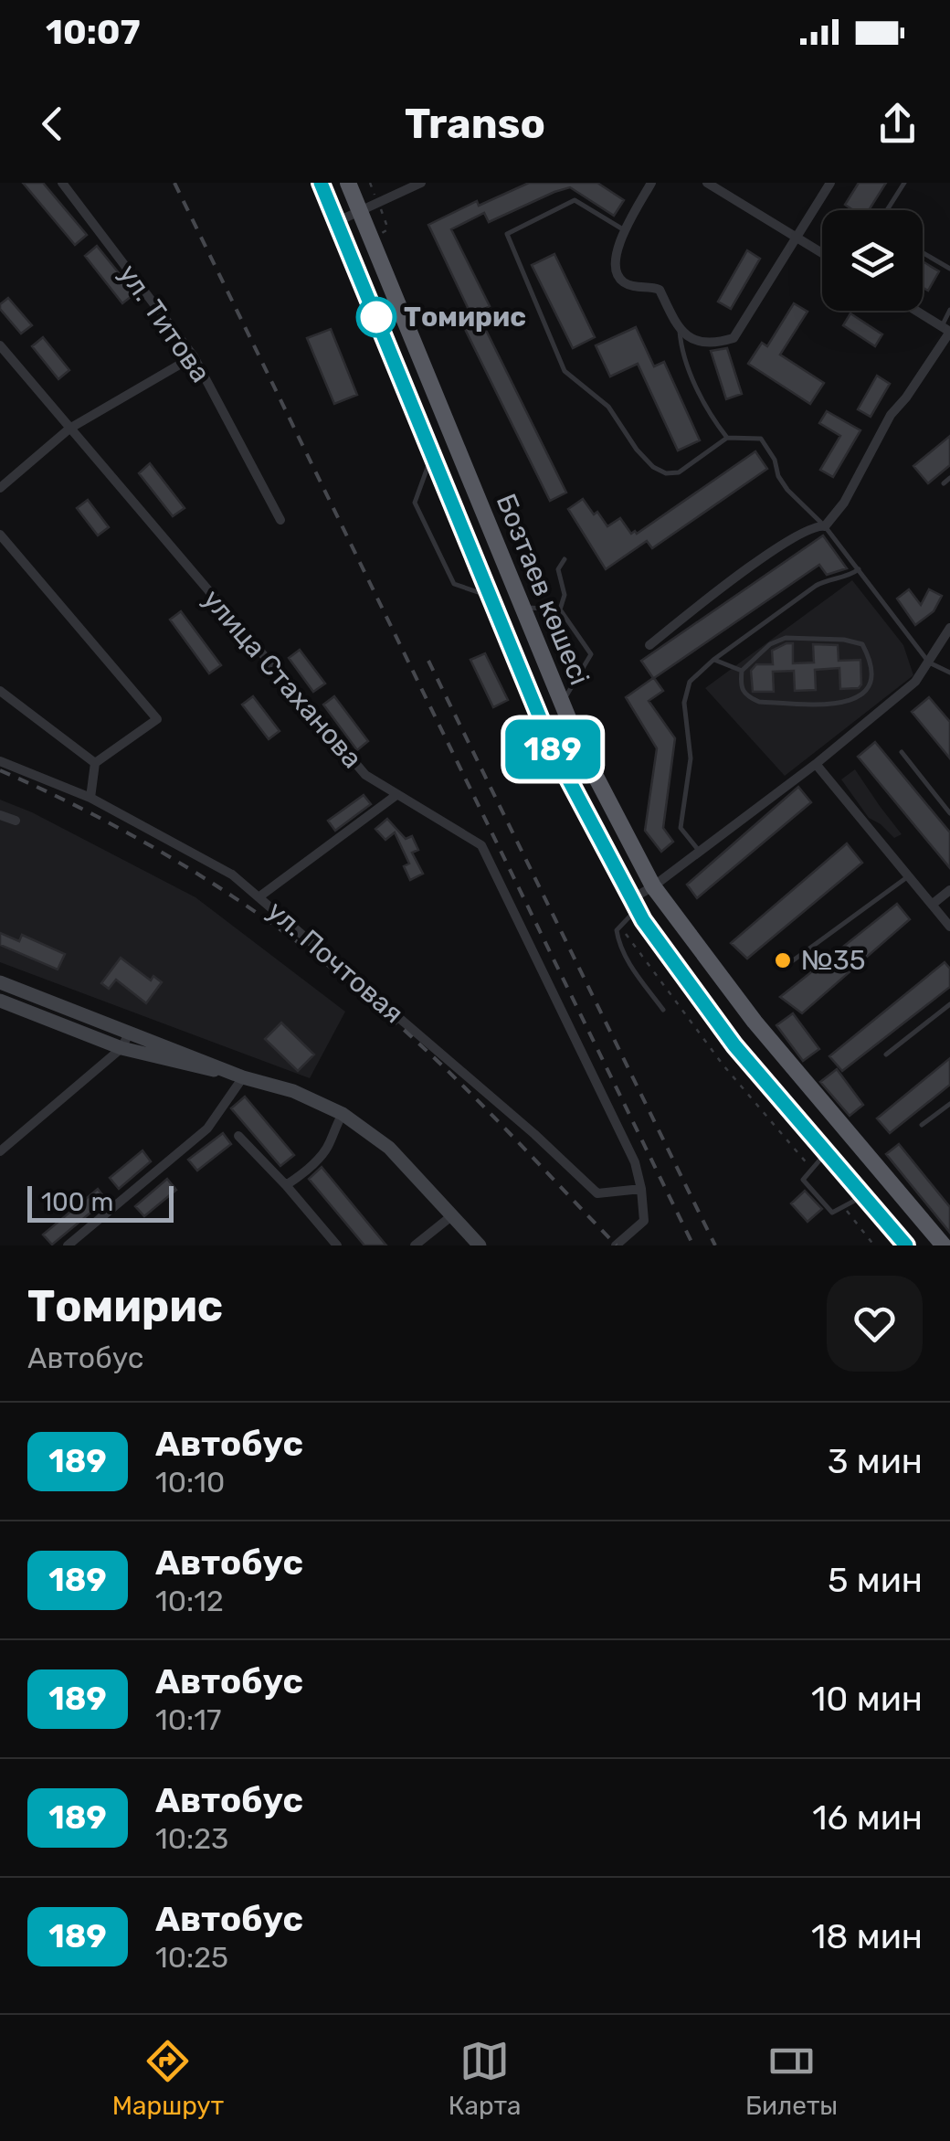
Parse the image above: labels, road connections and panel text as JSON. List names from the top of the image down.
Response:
{
  "streets": {
    "highway": ["Бозтаев көшесі"],
    "street": ["ул. Титова", "улица Стаханова", "ул. Почтовая"]
  },
  "crossings": [
    ["улица Стаханова", "ул. Почтовая"]
  ],
  "places": ["Томирис", "№35"],
  "lines": ["bus line 189"],
  "scale_bar": "100 m",
  "page": {
    "status": "10:07",
    "header": "Transo",
    "on_map": "189",
    "scale": "100 m",
    "heading": ["Томирис", "Автобус"],
    "list": [
      {
        "mark": "189",
        "name": "Автобус",
        "note": "10:10",
        "value": "3 мин"
      },
      {
        "mark": "189",
        "name": "Автобус",
        "note": "10:12",
        "value": "5 мин"
      },
      {
        "mark": "189",
        "name": "Автобус",
        "note": "10:17",
        "value": "10 мин"
      },
      {
        "mark": "189",
        "name": "Автобус",
        "note": "10:23",
        "value": "16 мин"
      },
      {
        "mark": "189",
        "name": "Автобус",
        "note": "10:25",
        "value": "18 мин"
      }
    ],
    "tabs": ["Маршрут", "Карта", "Билеты"]
  }
}
